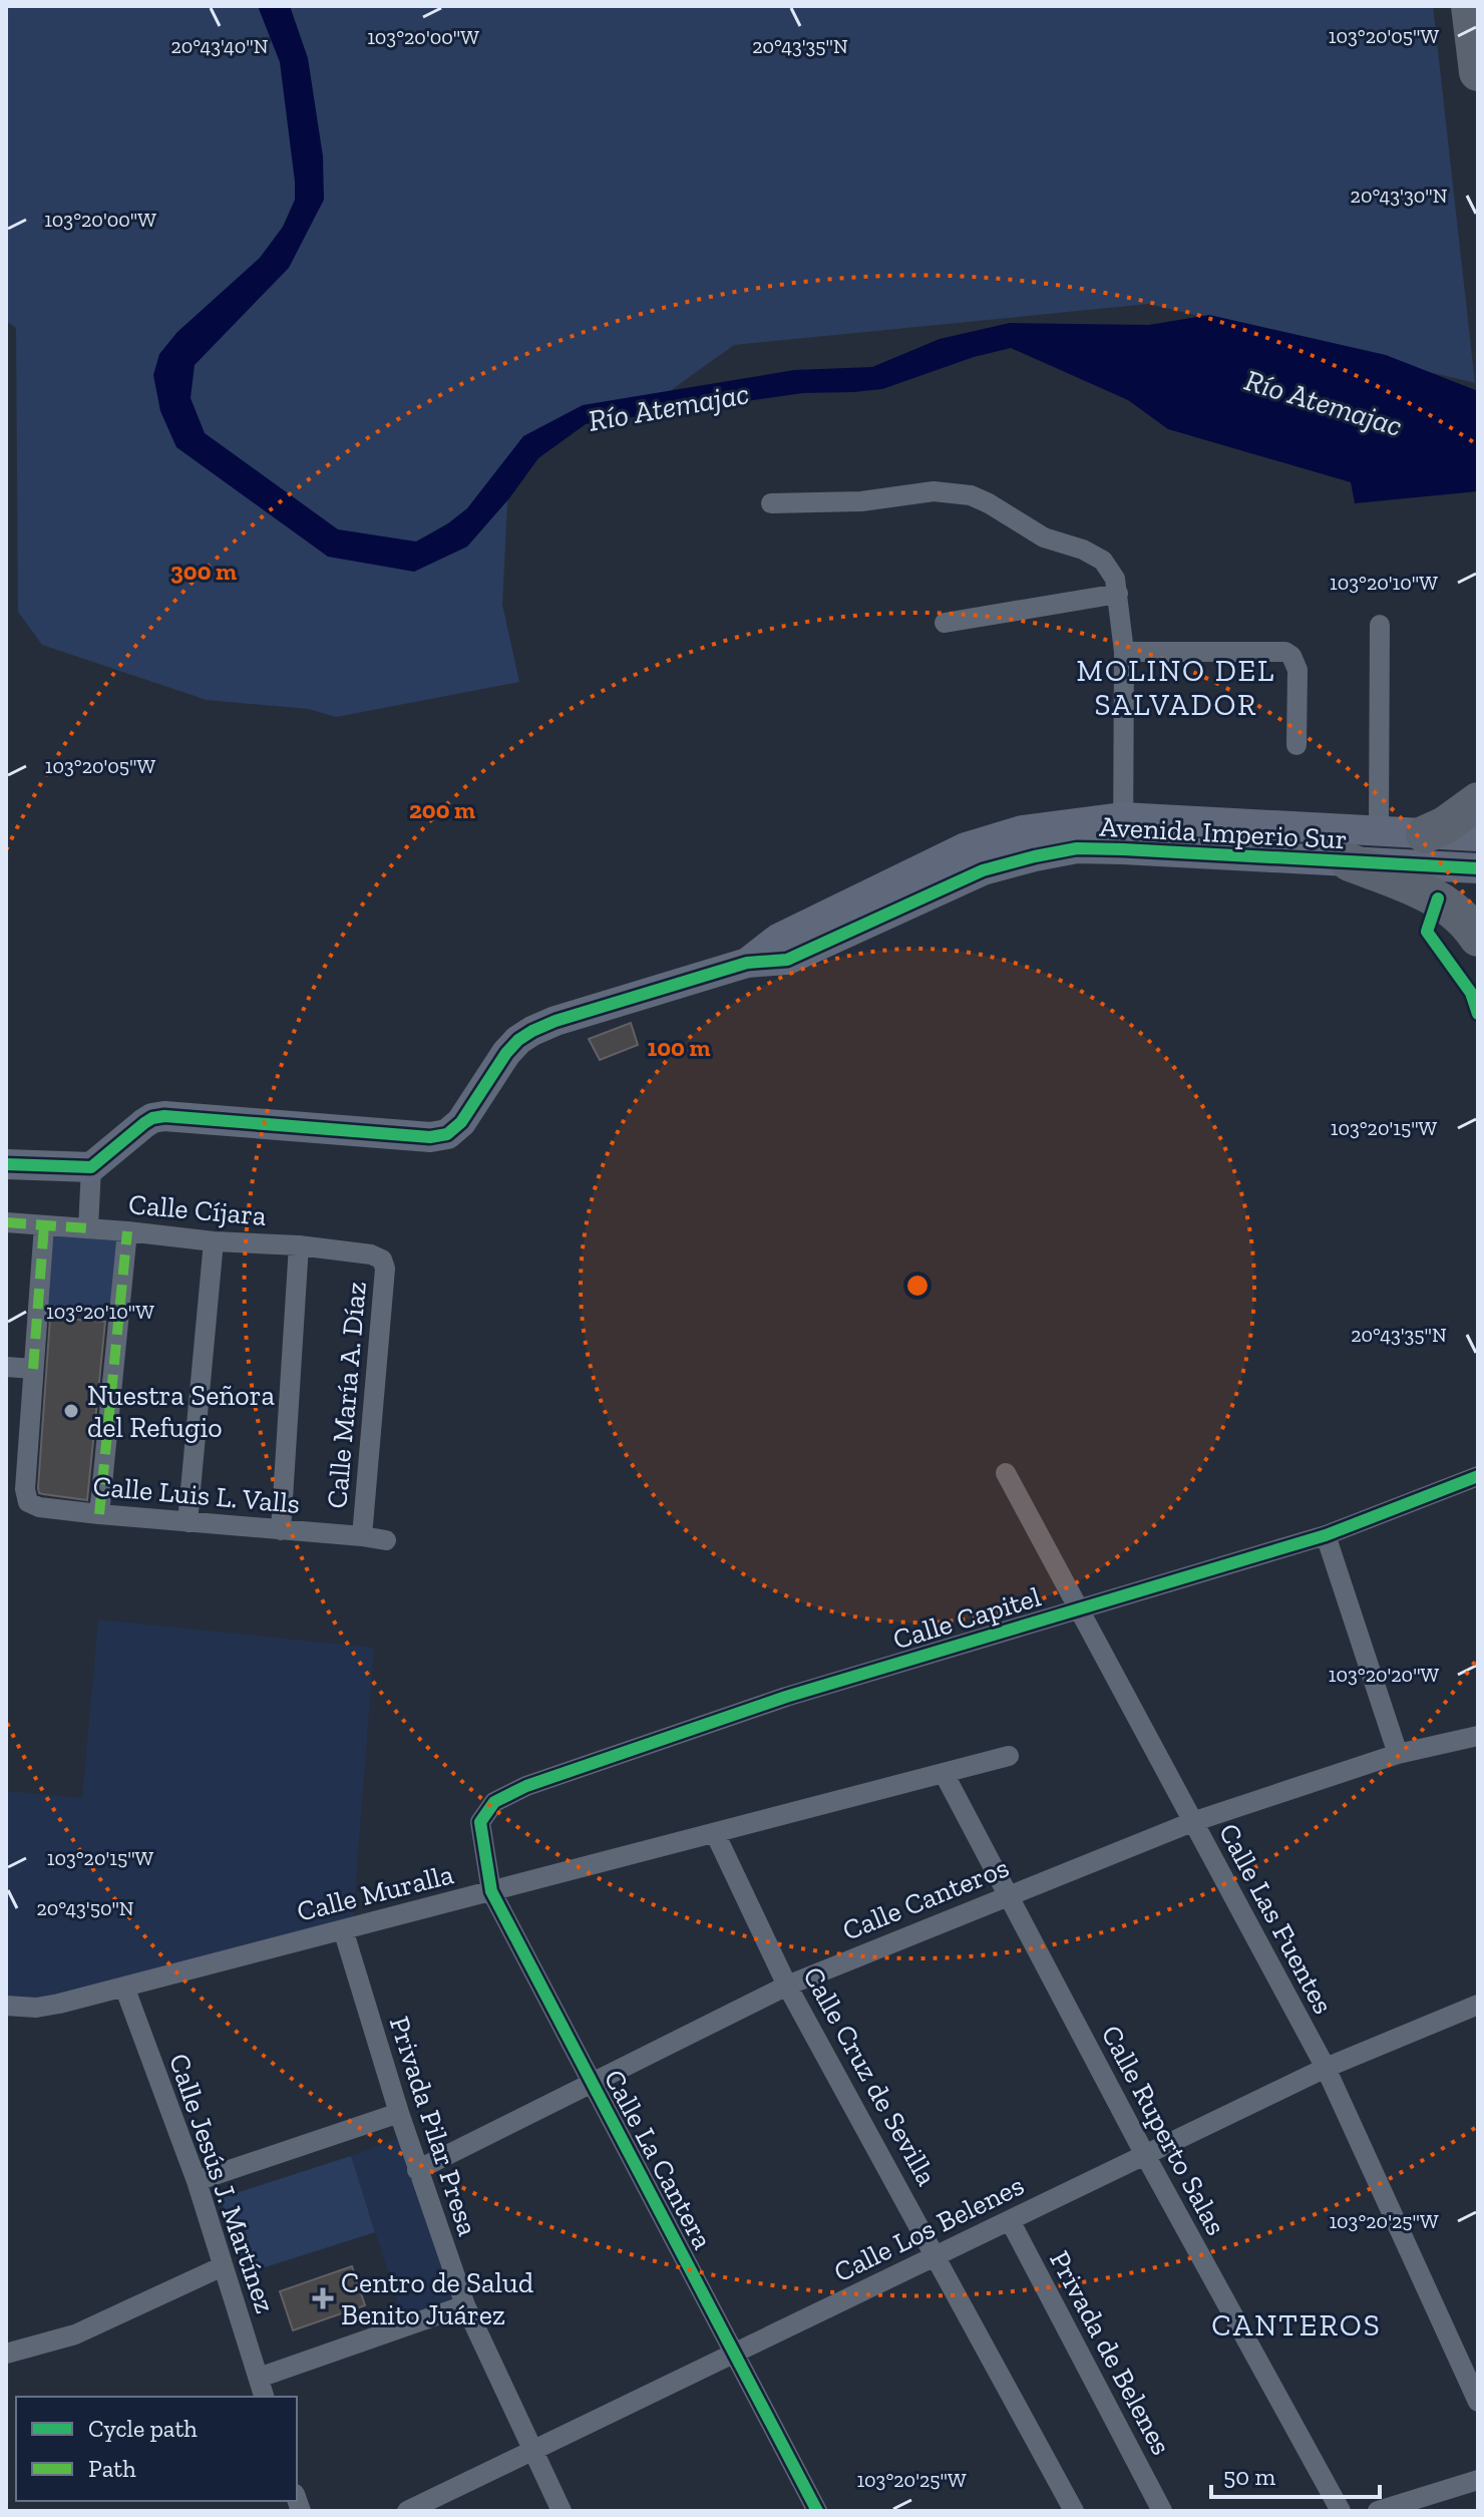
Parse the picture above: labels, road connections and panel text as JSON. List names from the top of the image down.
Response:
{
  "streets": {
    "street": [
      "Avenida Imperio Sur",
      "Calle Cíjara",
      "Calle María A. Díaz",
      "Calle Luis L. Valls",
      "Calle Capitel",
      "Calle Muralla",
      "Calle Canteros",
      "Calle Las Fuentes",
      "Calle Cruz de Sevilla",
      "Privada Pilar Presa",
      "Calle Ruperto Salas",
      "Calle La Cantera",
      "Calle Jesús J. Martínez",
      "Calle Los Belenes",
      "Privada de Belenes"
    ]
  },
  "crossings": [
    ["Calle Cíjara", "Calle María A. Díaz"],
    ["Calle María A. Díaz", "Calle Luis L. Valls"],
    ["Calle Capitel", "Calle Las Fuentes"],
    ["Calle Capitel", "Calle La Cantera"],
    ["Calle Muralla", "Calle Cruz de Sevilla"],
    ["Calle Muralla", "Privada Pilar Presa"],
    ["Calle Muralla", "Calle Ruperto Salas"],
    ["Calle Muralla", "Calle La Cantera"],
    ["Calle Muralla", "Calle Jesús J. Martínez"],
    ["Calle Canteros", "Calle Las Fuentes"],
    ["Calle Canteros", "Calle Cruz de Sevilla"],
    ["Calle Canteros", "Privada Pilar Presa"],
    ["Calle Canteros", "Calle Ruperto Salas"],
    ["Calle Canteros", "Calle La Cantera"],
    ["Calle Las Fuentes", "Calle Los Belenes"],
    ["Calle Cruz de Sevilla", "Calle Los Belenes"],
    ["Privada Pilar Presa", "Calle Los Belenes"],
    ["Calle Ruperto Salas", "Calle Los Belenes"],
    ["Calle La Cantera", "Calle Los Belenes"],
    ["Calle Los Belenes", "Privada de Belenes"]
  ],
  "districts": ["MOLINO DEL SALVADOR", "CANTEROS"],
  "water": ["Río Atemajac"],
  "places": {
    "other": ["Nuestra Señora del Refugio"],
    "health": ["Centro de Salud Benito Juárez"]
  },
  "legend": ["Cycle path", "Path"],
  "scale_bar": "50 m",
  "coordinates": [
    "103°20'05\"W",
    "103°20'00\"W",
    "20°43'40\"N",
    "20°43'35\"N",
    "20°43'30\"N",
    "103°20'10\"W",
    "103°20'15\"W",
    "103°20'20\"W",
    "20°43'50\"N",
    "103°20'25\"W"
  ],
  "rings": ["300 m", "200 m", "100 m"]
}
